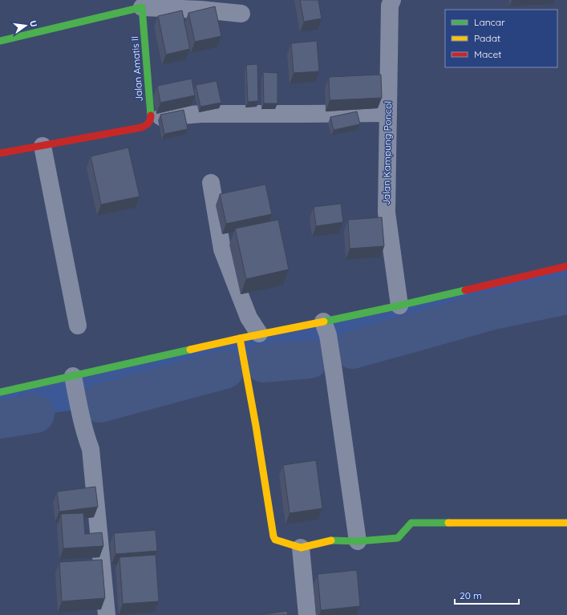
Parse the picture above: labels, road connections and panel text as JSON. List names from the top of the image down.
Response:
{
  "streets": {
    "street": ["Jalan Amatis II", "Jalan Kampung Poncol"]
  },
  "legend": ["Lancar", "Padat", "Macet"],
  "scale_bar": "20 m",
  "north": "right"
}
